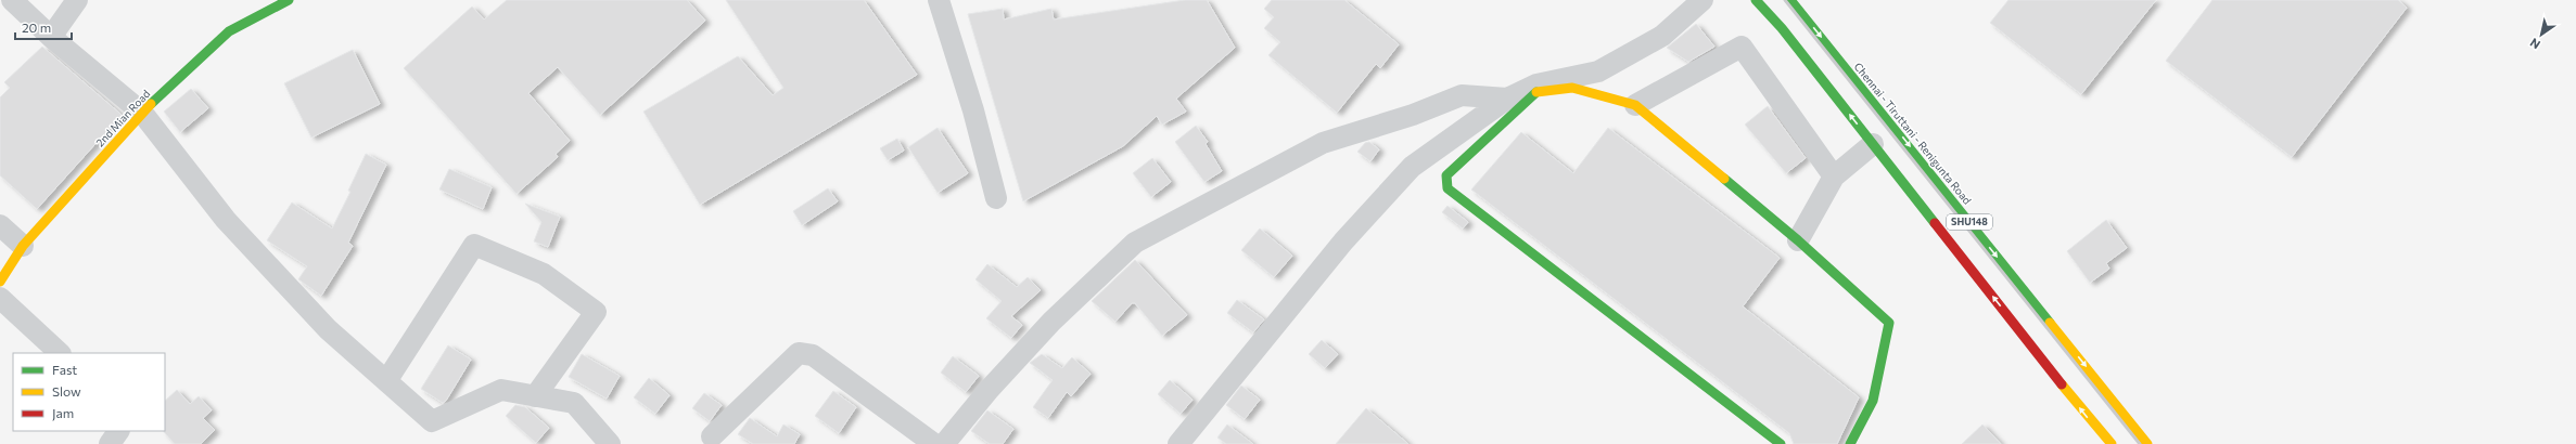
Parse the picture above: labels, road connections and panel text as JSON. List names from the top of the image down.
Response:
{
  "streets": {
    "main road": ["2nd Mian Road", "Chennai - Tiruttani - Renigunta Road", "SHU148"]
  },
  "legend": ["Fast", "Slow", "Jam"],
  "scale_bar": "20 m",
  "north": "bottom left"
}
